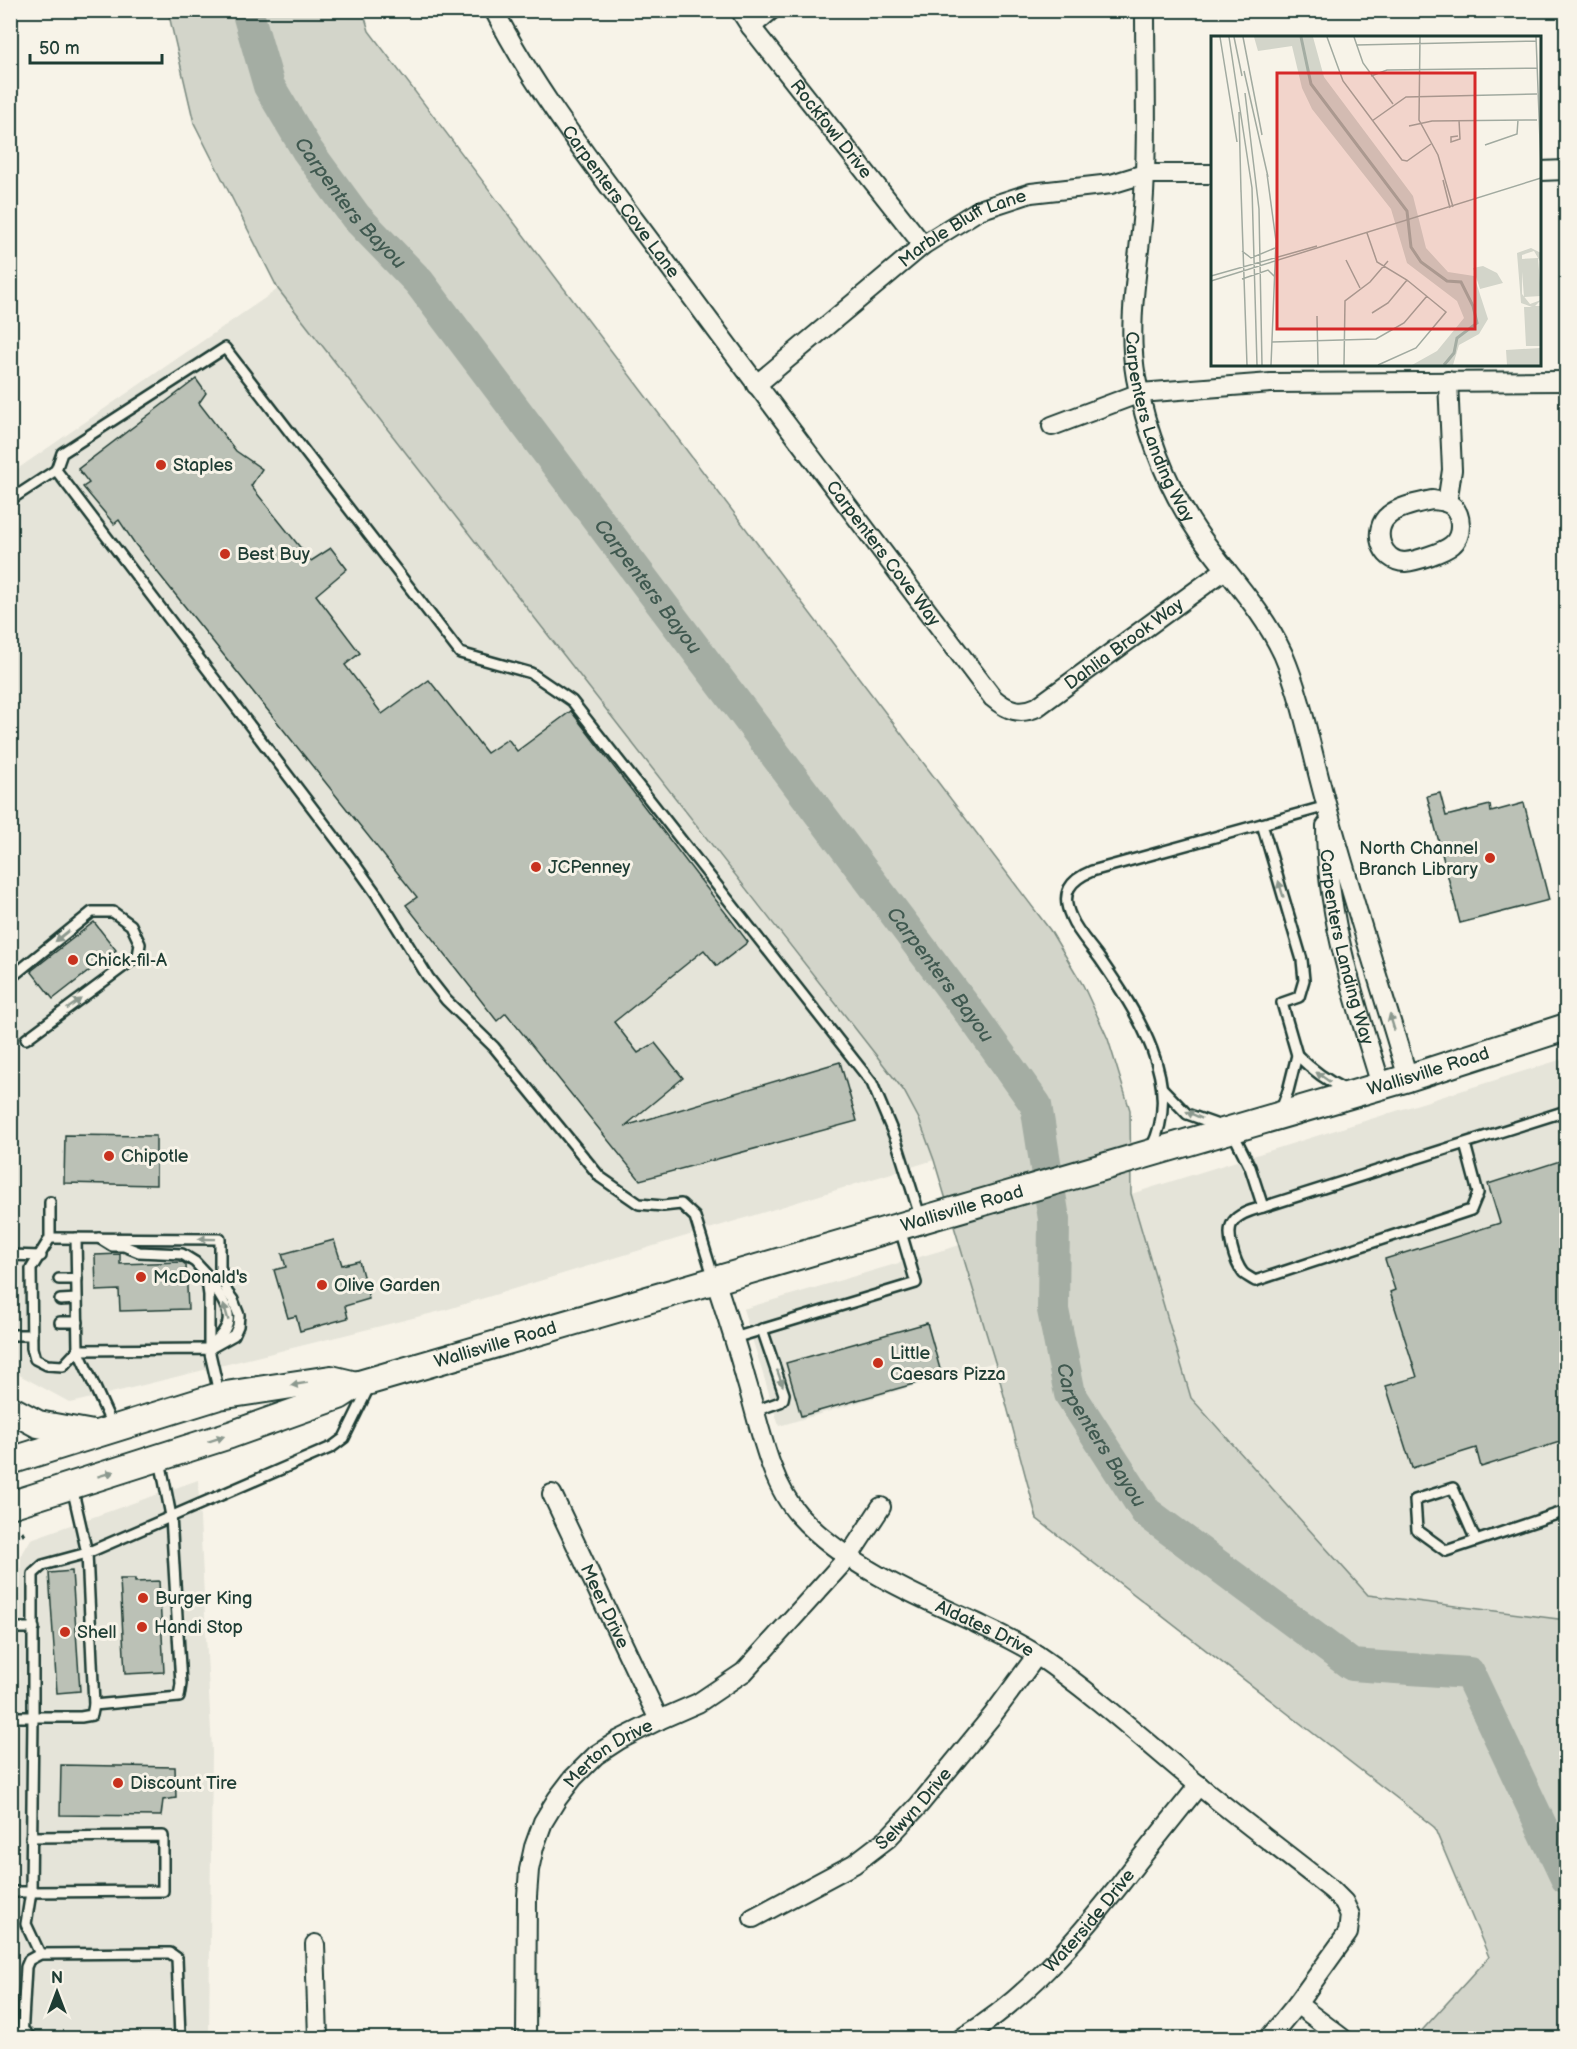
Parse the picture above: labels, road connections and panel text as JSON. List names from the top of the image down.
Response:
{
  "streets": {
    "main road": ["Wallisville Road"],
    "street": [
      "Rockfowl Drive",
      "Carpenters Cove Lane",
      "Marble Bluff Lane",
      "Carpenters Landing Way",
      "Carpenters Cove Way",
      "Dahlia Brook Way",
      "Meer Drive",
      "Aldates Drive",
      "Merton Drive",
      "Selwyn Drive",
      "Waterside Drive"
    ]
  },
  "crossings": [
    ["Rockfowl Drive", "Marble Bluff Lane"],
    ["Carpenters Cove Lane", "Marble Bluff Lane"],
    ["Carpenters Cove Lane", "Carpenters Cove Way"],
    ["Marble Bluff Lane", "Carpenters Landing Way"],
    ["Marble Bluff Lane", "Carpenters Cove Way"],
    ["Carpenters Landing Way", "Dahlia Brook Way"],
    ["Carpenters Landing Way", "Wallisville Road"],
    ["Carpenters Cove Way", "Dahlia Brook Way"],
    ["Wallisville Road", "Aldates Drive"],
    ["Meer Drive", "Merton Drive"],
    ["Aldates Drive", "Merton Drive"],
    ["Aldates Drive", "Selwyn Drive"],
    ["Aldates Drive", "Waterside Drive"]
  ],
  "water": ["Carpenters Bayou"],
  "places": [
    "Staples",
    "Best Buy",
    "North Channel Branch Library",
    "JCPenney",
    "Chick-fil-A",
    "Chipotle",
    "McDonald's",
    "Olive Garden",
    "Little Caesars Pizza",
    "Burger King",
    "Handi Stop",
    "Shell",
    "Discount Tire"
  ],
  "scale_bar": "50 m",
  "north": "top"
}
